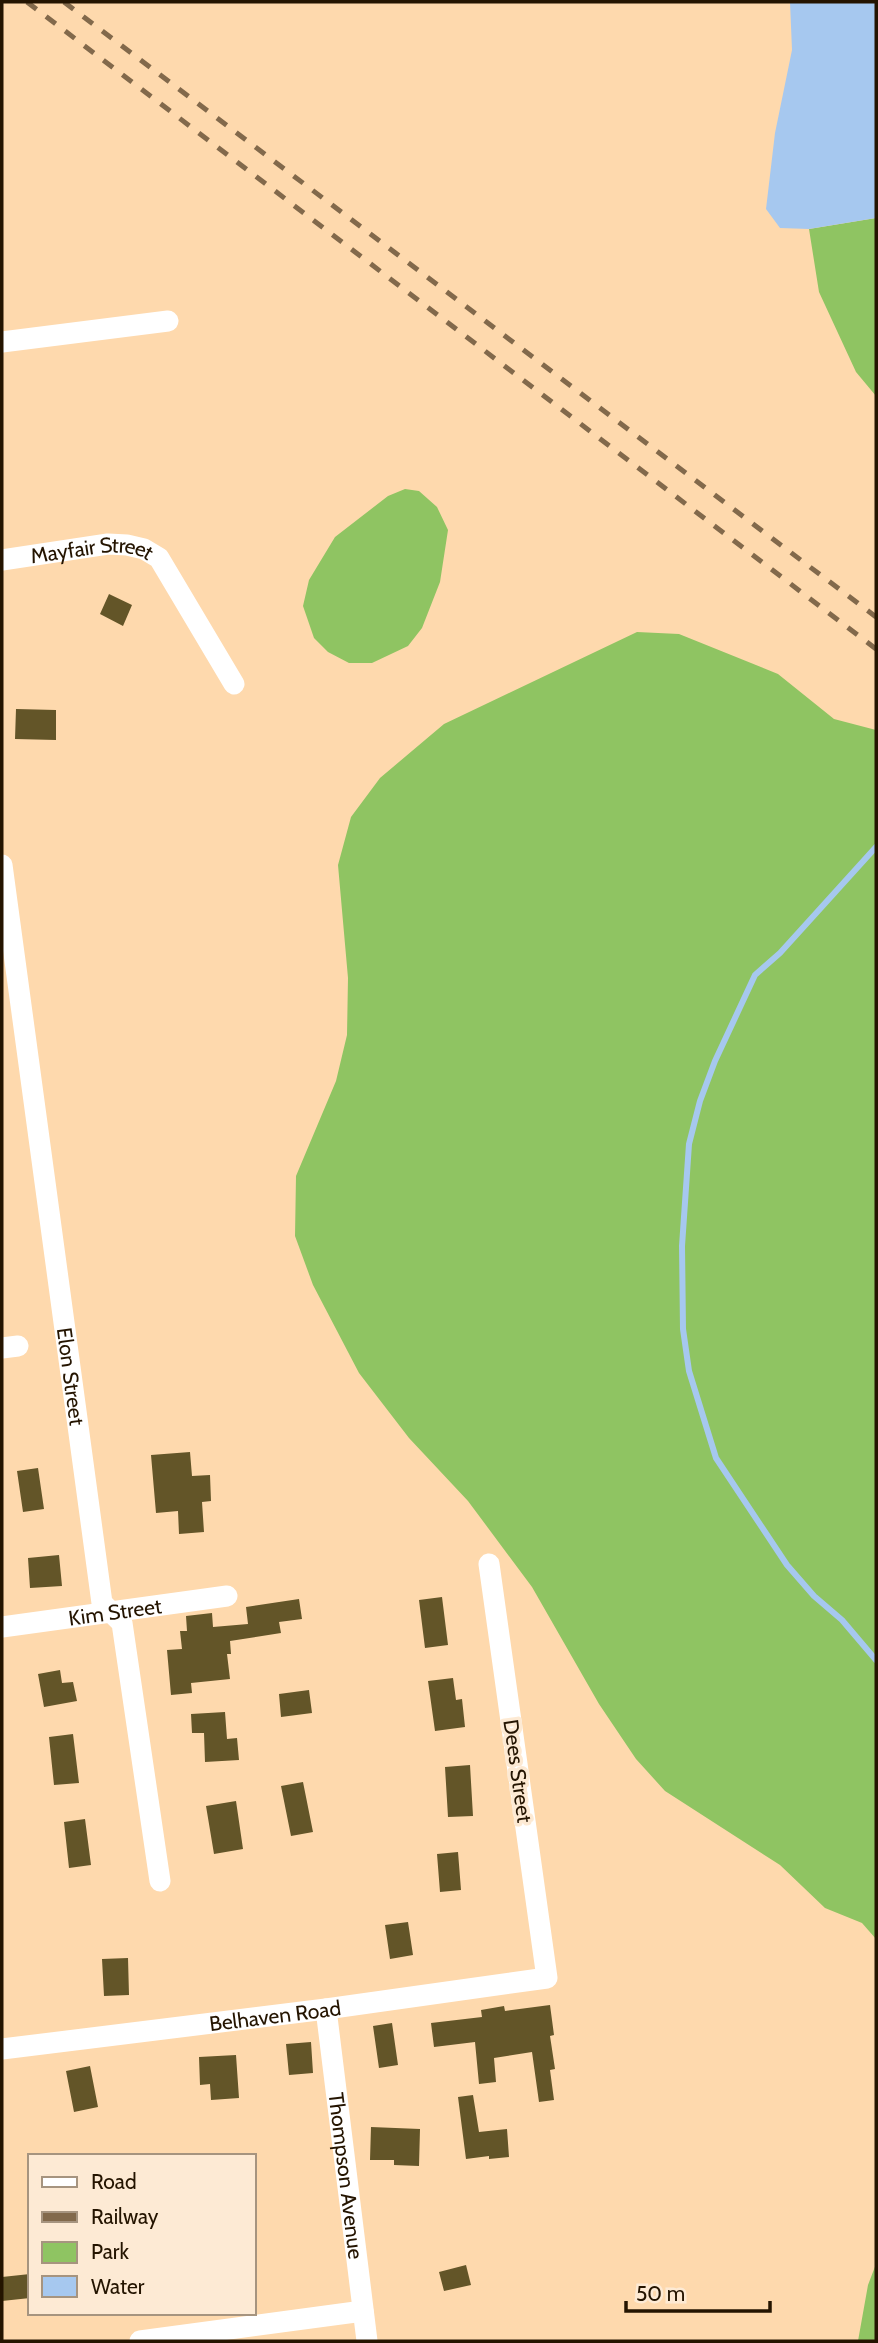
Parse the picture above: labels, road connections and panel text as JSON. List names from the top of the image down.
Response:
{
  "streets": {
    "street": [
      "Mayfair Street",
      "Elon Street",
      "Kim Street",
      "Dees Street",
      "Belhaven Road",
      "Thompson Avenue"
    ]
  },
  "crossings": [
    ["Elon Street", "Kim Street"],
    ["Dees Street", "Belhaven Road"],
    ["Belhaven Road", "Thompson Avenue"]
  ],
  "legend": [
    "Road",
    "Railway",
    "Park",
    "Water"
  ],
  "scale_bar": "50 m"
}
